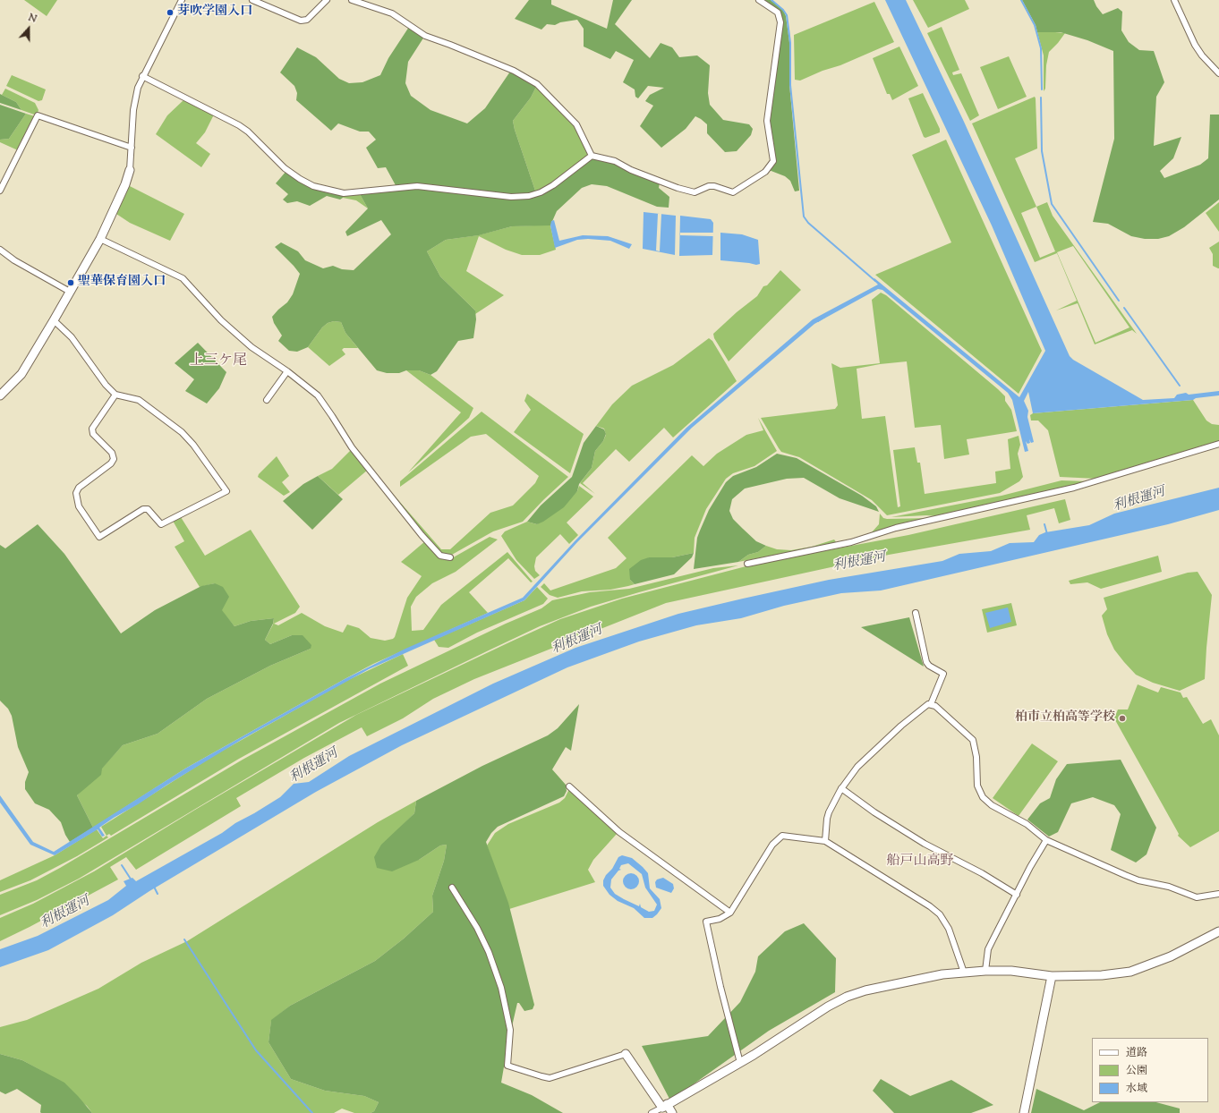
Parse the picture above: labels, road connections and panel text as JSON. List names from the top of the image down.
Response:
{
  "districts": ["上三ケ尾", "船戸山高野"],
  "water": ["利根運河"],
  "places": ["芽吹学園入口", "聖華保育園入口", "柏市立柏高等学校"],
  "legend": ["道路", "公園", "水域"],
  "north": "top"
}
